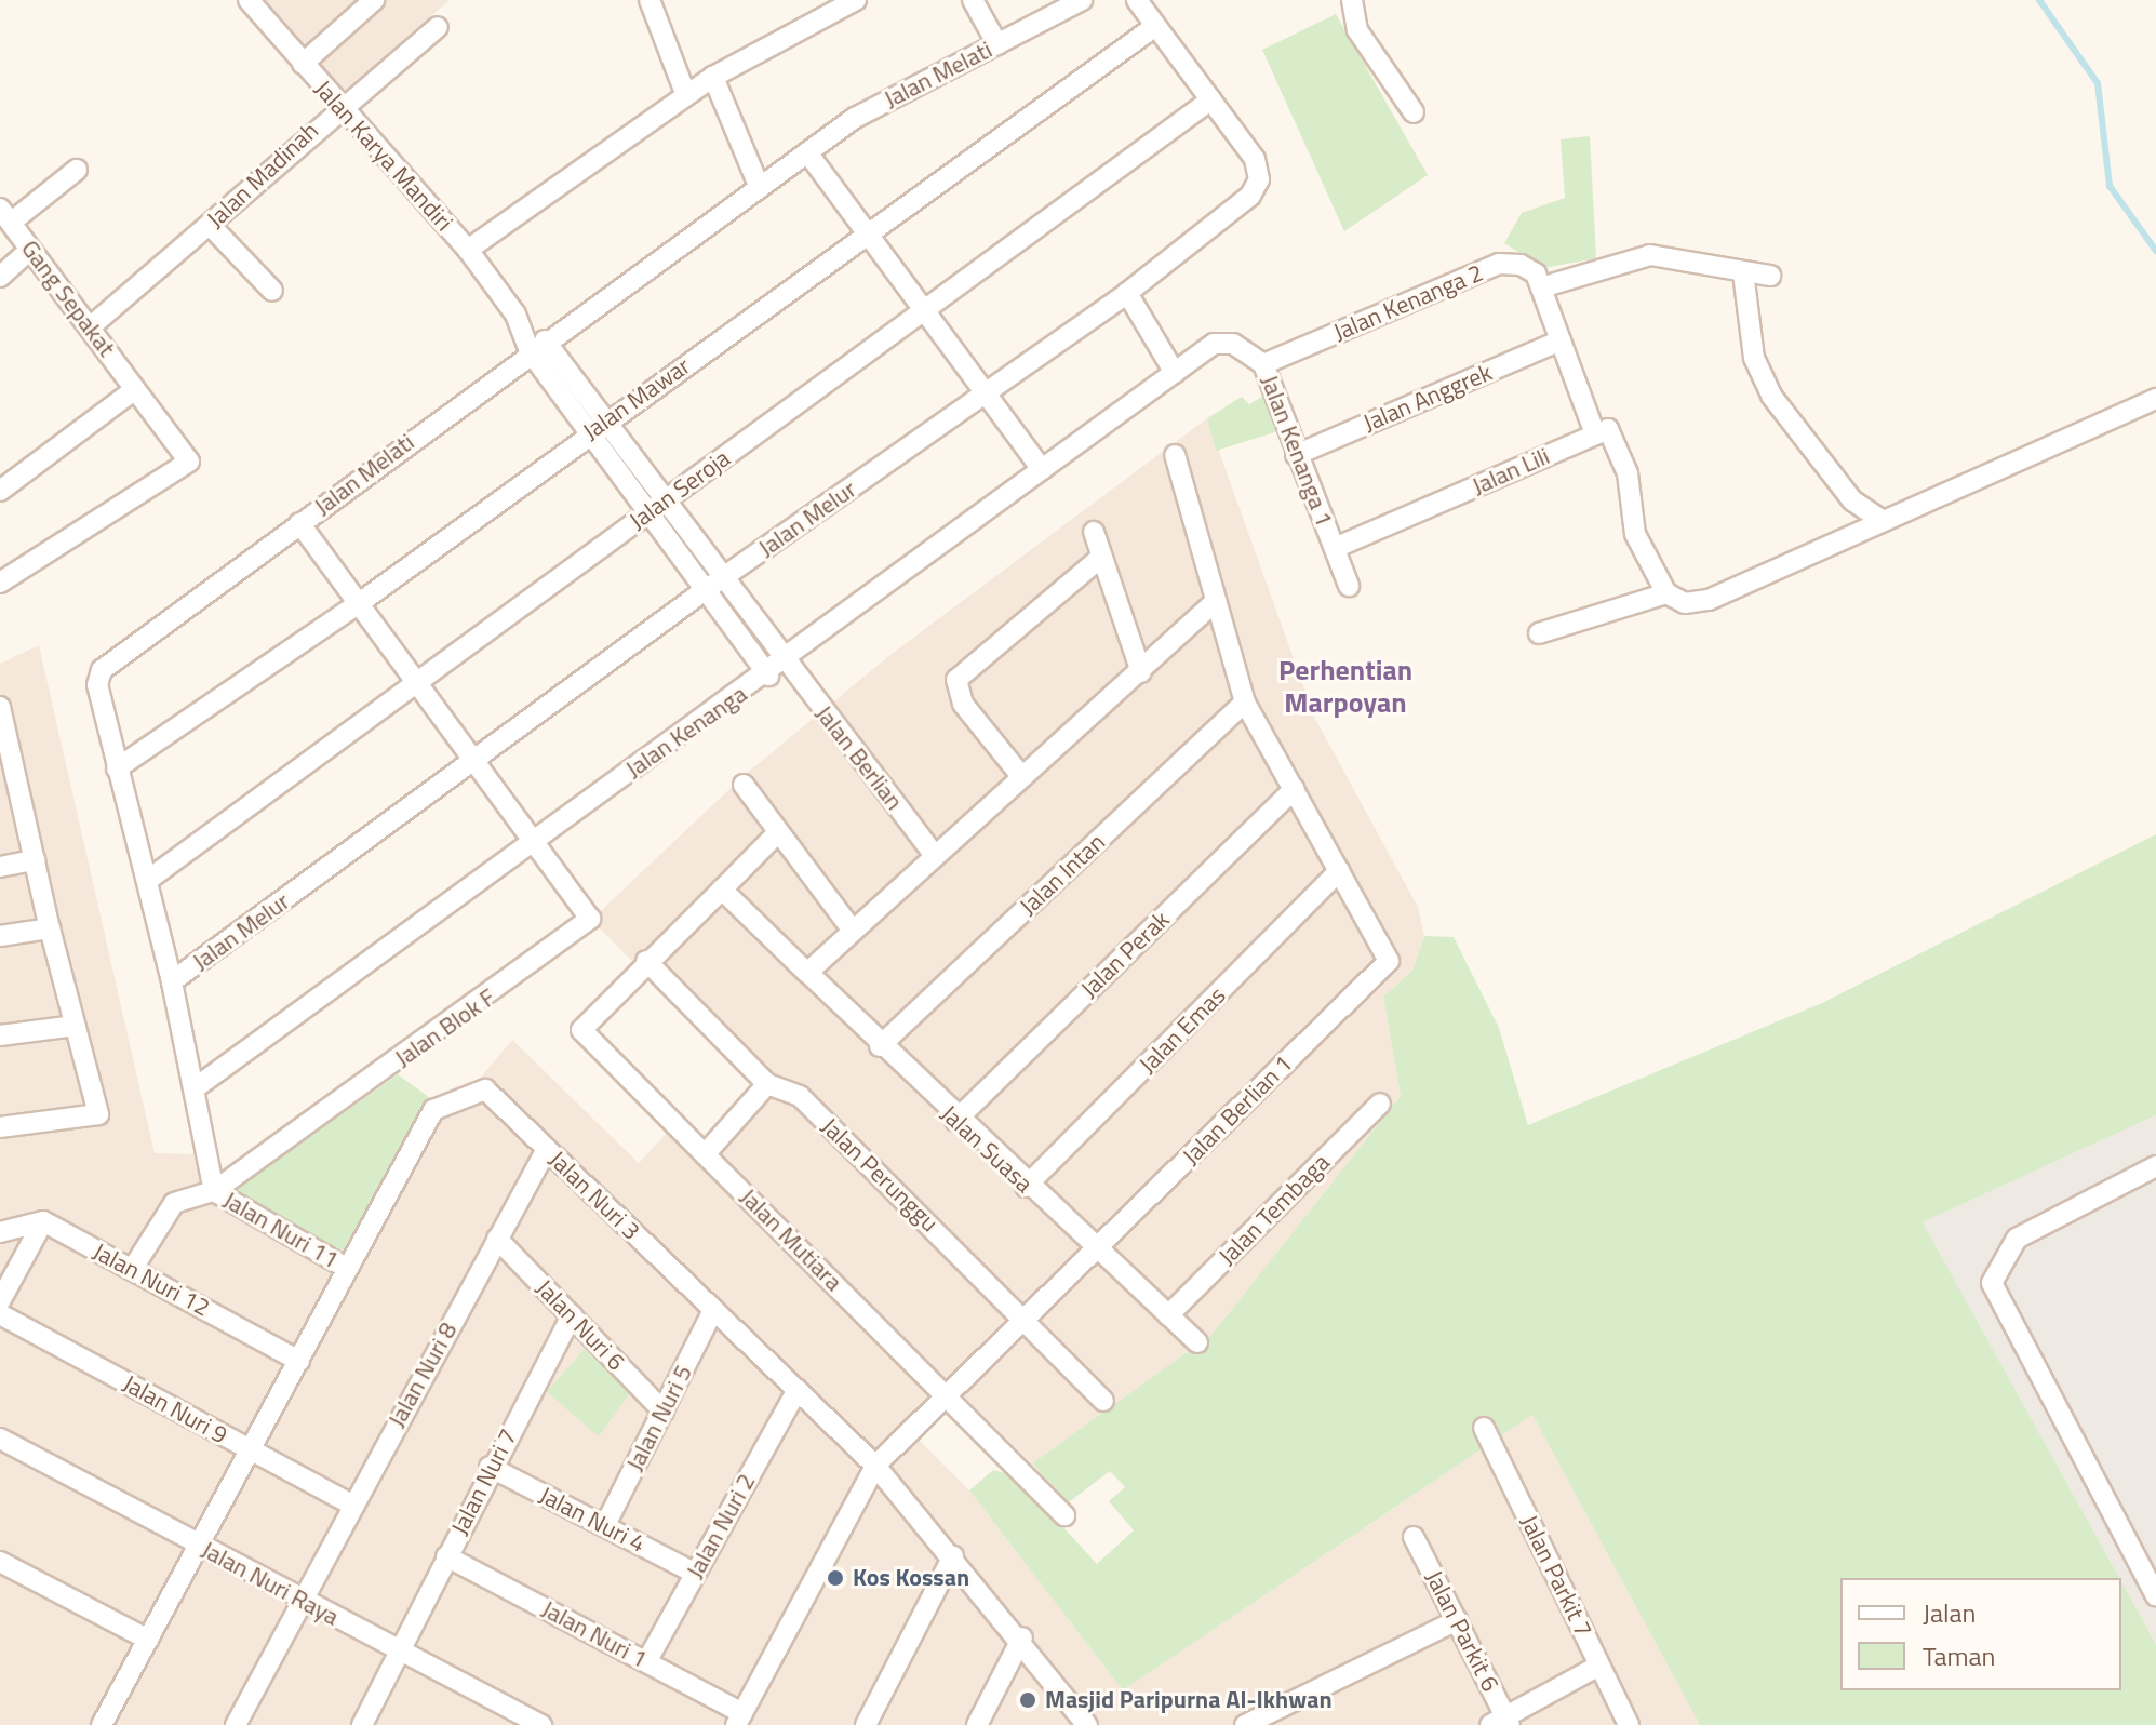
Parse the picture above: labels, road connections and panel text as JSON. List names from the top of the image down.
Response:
{
  "streets": {
    "street": [
      "Jalan Melati",
      "Jalan Karya Mandiri",
      "Jalan Madinah",
      "Gang Sepakat",
      "Jalan Kenanga 2",
      "Jalan Anggrek",
      "Jalan Mawar",
      "Jalan Kenanga 1",
      "Jalan Lili",
      "Jalan Seroja",
      "Jalan Melur",
      "Jalan Kenanga",
      "Jalan Berlian",
      "Jalan Intan",
      "Jalan Perak",
      "Jalan Blok F",
      "Jalan Emas",
      "Jalan Berlian 1",
      "Jalan Suasa",
      "Jalan Perunggu",
      "Jalan Nuri 3",
      "Jalan Tembaga",
      "Jalan Nuri 11",
      "Jalan Mutiara",
      "Jalan Nuri 12",
      "Jalan Nuri 6",
      "Jalan Nuri 8",
      "Jalan Nuri 9",
      "Jalan Nuri 5",
      "Jalan Nuri 7",
      "Jalan Nuri 4",
      "Jalan Nuri 2",
      "Jalan Parkit 7",
      "Jalan Nuri Raya",
      "Jalan Parkit 6",
      "Jalan Nuri 1"
    ]
  },
  "crossings": [
    ["Jalan Melati", "Jalan Karya Mandiri"],
    ["Jalan Melati", "Jalan Mawar"],
    ["Jalan Melati", "Jalan Seroja"],
    ["Jalan Melati", "Jalan Melur"],
    ["Jalan Melati", "Jalan Kenanga"],
    ["Jalan Melati", "Jalan Blok F"],
    ["Jalan Melati", "Jalan Nuri 11"],
    ["Jalan Karya Mandiri", "Jalan Madinah"],
    ["Jalan Madinah", "Gang Sepakat"],
    ["Jalan Kenanga 2", "Jalan Kenanga 1"],
    ["Jalan Anggrek", "Jalan Kenanga 1"],
    ["Jalan Mawar", "Jalan Melur"],
    ["Jalan Kenanga 1", "Jalan Lili"],
    ["Jalan Kenanga 1", "Jalan Kenanga"],
    ["Jalan Seroja", "Jalan Melur"],
    ["Jalan Kenanga", "Jalan Berlian"],
    ["Jalan Kenanga", "Jalan Blok F"],
    ["Jalan Intan", "Jalan Berlian 1"],
    ["Jalan Intan", "Jalan Suasa"],
    ["Jalan Perak", "Jalan Berlian 1"],
    ["Jalan Perak", "Jalan Suasa"],
    ["Jalan Blok F", "Jalan Nuri 11"],
    ["Jalan Emas", "Jalan Berlian 1"],
    ["Jalan Emas", "Jalan Suasa"],
    ["Jalan Berlian 1", "Jalan Suasa"],
    ["Jalan Berlian 1", "Jalan Perunggu"],
    ["Jalan Berlian 1", "Jalan Nuri 3"],
    ["Jalan Berlian 1", "Jalan Mutiara"],
    ["Jalan Berlian 1", "Jalan Nuri 1"],
    ["Jalan Perunggu", "Jalan Mutiara"],
    ["Jalan Nuri 3", "Jalan Nuri 11"],
    ["Jalan Nuri 3", "Jalan Nuri 8"],
    ["Jalan Nuri 3", "Jalan Nuri 5"],
    ["Jalan Nuri 3", "Jalan Nuri 2"],
    ["Jalan Nuri 6", "Jalan Nuri 8"],
    ["Jalan Nuri 6", "Jalan Nuri 5"],
    ["Jalan Nuri 6", "Jalan Nuri 7"],
    ["Jalan Nuri 8", "Jalan Nuri 9"],
    ["Jalan Nuri 8", "Jalan Nuri Raya"],
    ["Jalan Nuri 5", "Jalan Nuri 4"],
    ["Jalan Nuri 7", "Jalan Nuri 4"],
    ["Jalan Nuri 7", "Jalan Nuri Raya"],
    ["Jalan Nuri 7", "Jalan Nuri 1"],
    ["Jalan Nuri 4", "Jalan Nuri 2"],
    ["Jalan Nuri 2", "Jalan Nuri 1"]
  ],
  "districts": ["Perhentian Marpoyan"],
  "places": ["Kos Kossan", "Masjid Paripurna Al-Ikhwan"],
  "legend": ["Jalan", "Taman"]
}
